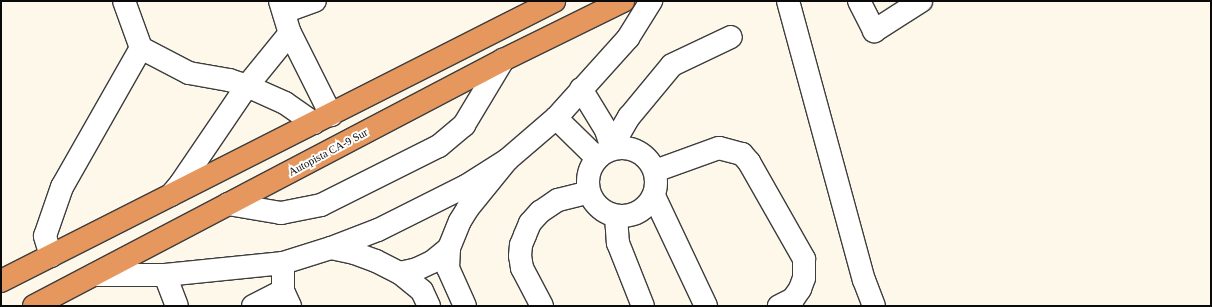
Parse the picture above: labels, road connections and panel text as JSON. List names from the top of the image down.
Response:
{
  "streets": {
    "highway": ["Autopista CA-9 Sur"]
  }
}
